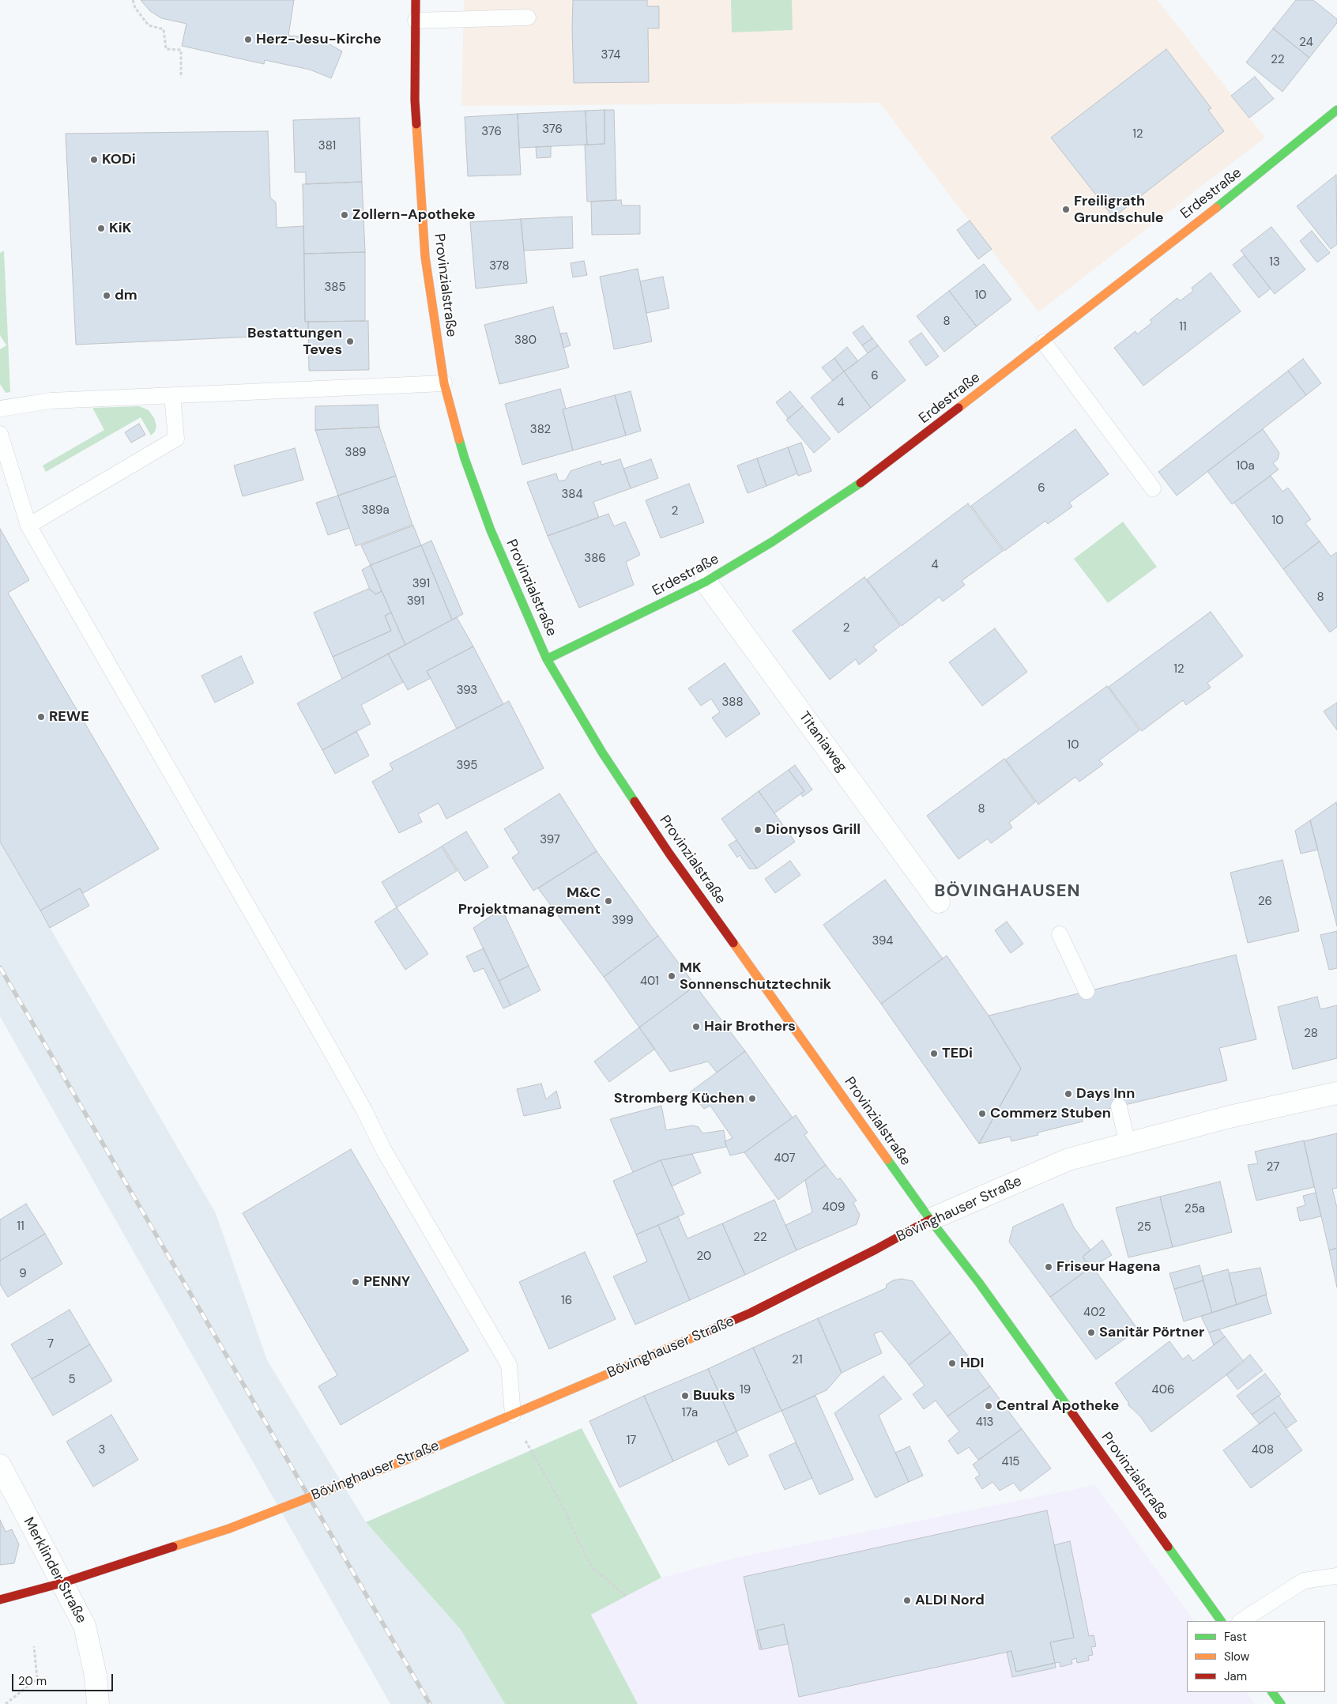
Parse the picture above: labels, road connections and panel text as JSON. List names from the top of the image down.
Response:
{
  "streets": {
    "main road": ["Erdestraße", "Provinzialstraße", "Bövinghauser Straße"],
    "street": ["Titaniaweg", "Merklinder Straße"]
  },
  "crossings": [
    ["Erdestraße", "Provinzialstraße"],
    ["Erdestraße", "Titaniaweg"],
    ["Provinzialstraße", "Bövinghauser Straße"],
    ["Bövinghauser Straße", "Merklinder Straße"]
  ],
  "districts": ["BÖVINGHAUSEN"],
  "places": [
    "Herz-Jesu-Kirche",
    "KODi",
    "Freiligrath Grundschule",
    "Zollern-Apotheke",
    "KiK",
    "dm",
    "Bestattungen Teves",
    "REWE",
    "Dionysos Grill",
    "M&C Projektmanagement",
    "MK Sonnenschutztechnik",
    "Hair Brothers",
    "TEDi",
    "Days Inn",
    "Stromberg Küchen",
    "Commerz Stuben",
    "Friseur Hagena",
    "PENNY",
    "Sanitär Pörtner",
    "HDI",
    "Buuks",
    "Central Apotheke",
    "ALDI Nord"
  ],
  "house_numbers": [
    "24",
    "374",
    "22",
    "376",
    "376",
    "12",
    "381",
    "13",
    "378",
    "385",
    "10",
    "8",
    "11",
    "380",
    "6",
    "4",
    "382",
    "389",
    "10a",
    "6",
    "384",
    "389a",
    "2",
    "10",
    "386",
    "4",
    "391",
    "8",
    "391",
    "2",
    "12",
    "393",
    "388",
    "10",
    "395",
    "8",
    "397",
    "26",
    "399",
    "394",
    "401",
    "28",
    "407",
    "27",
    "409",
    "25a",
    "11",
    "25",
    "22",
    "20",
    "9",
    "16",
    "402",
    "7",
    "21",
    "5",
    "19",
    "406",
    "17a",
    "413",
    "17",
    "3",
    "408",
    "415"
  ],
  "legend": ["Fast", "Slow", "Jam"],
  "scale_bar": "20 m"
}
